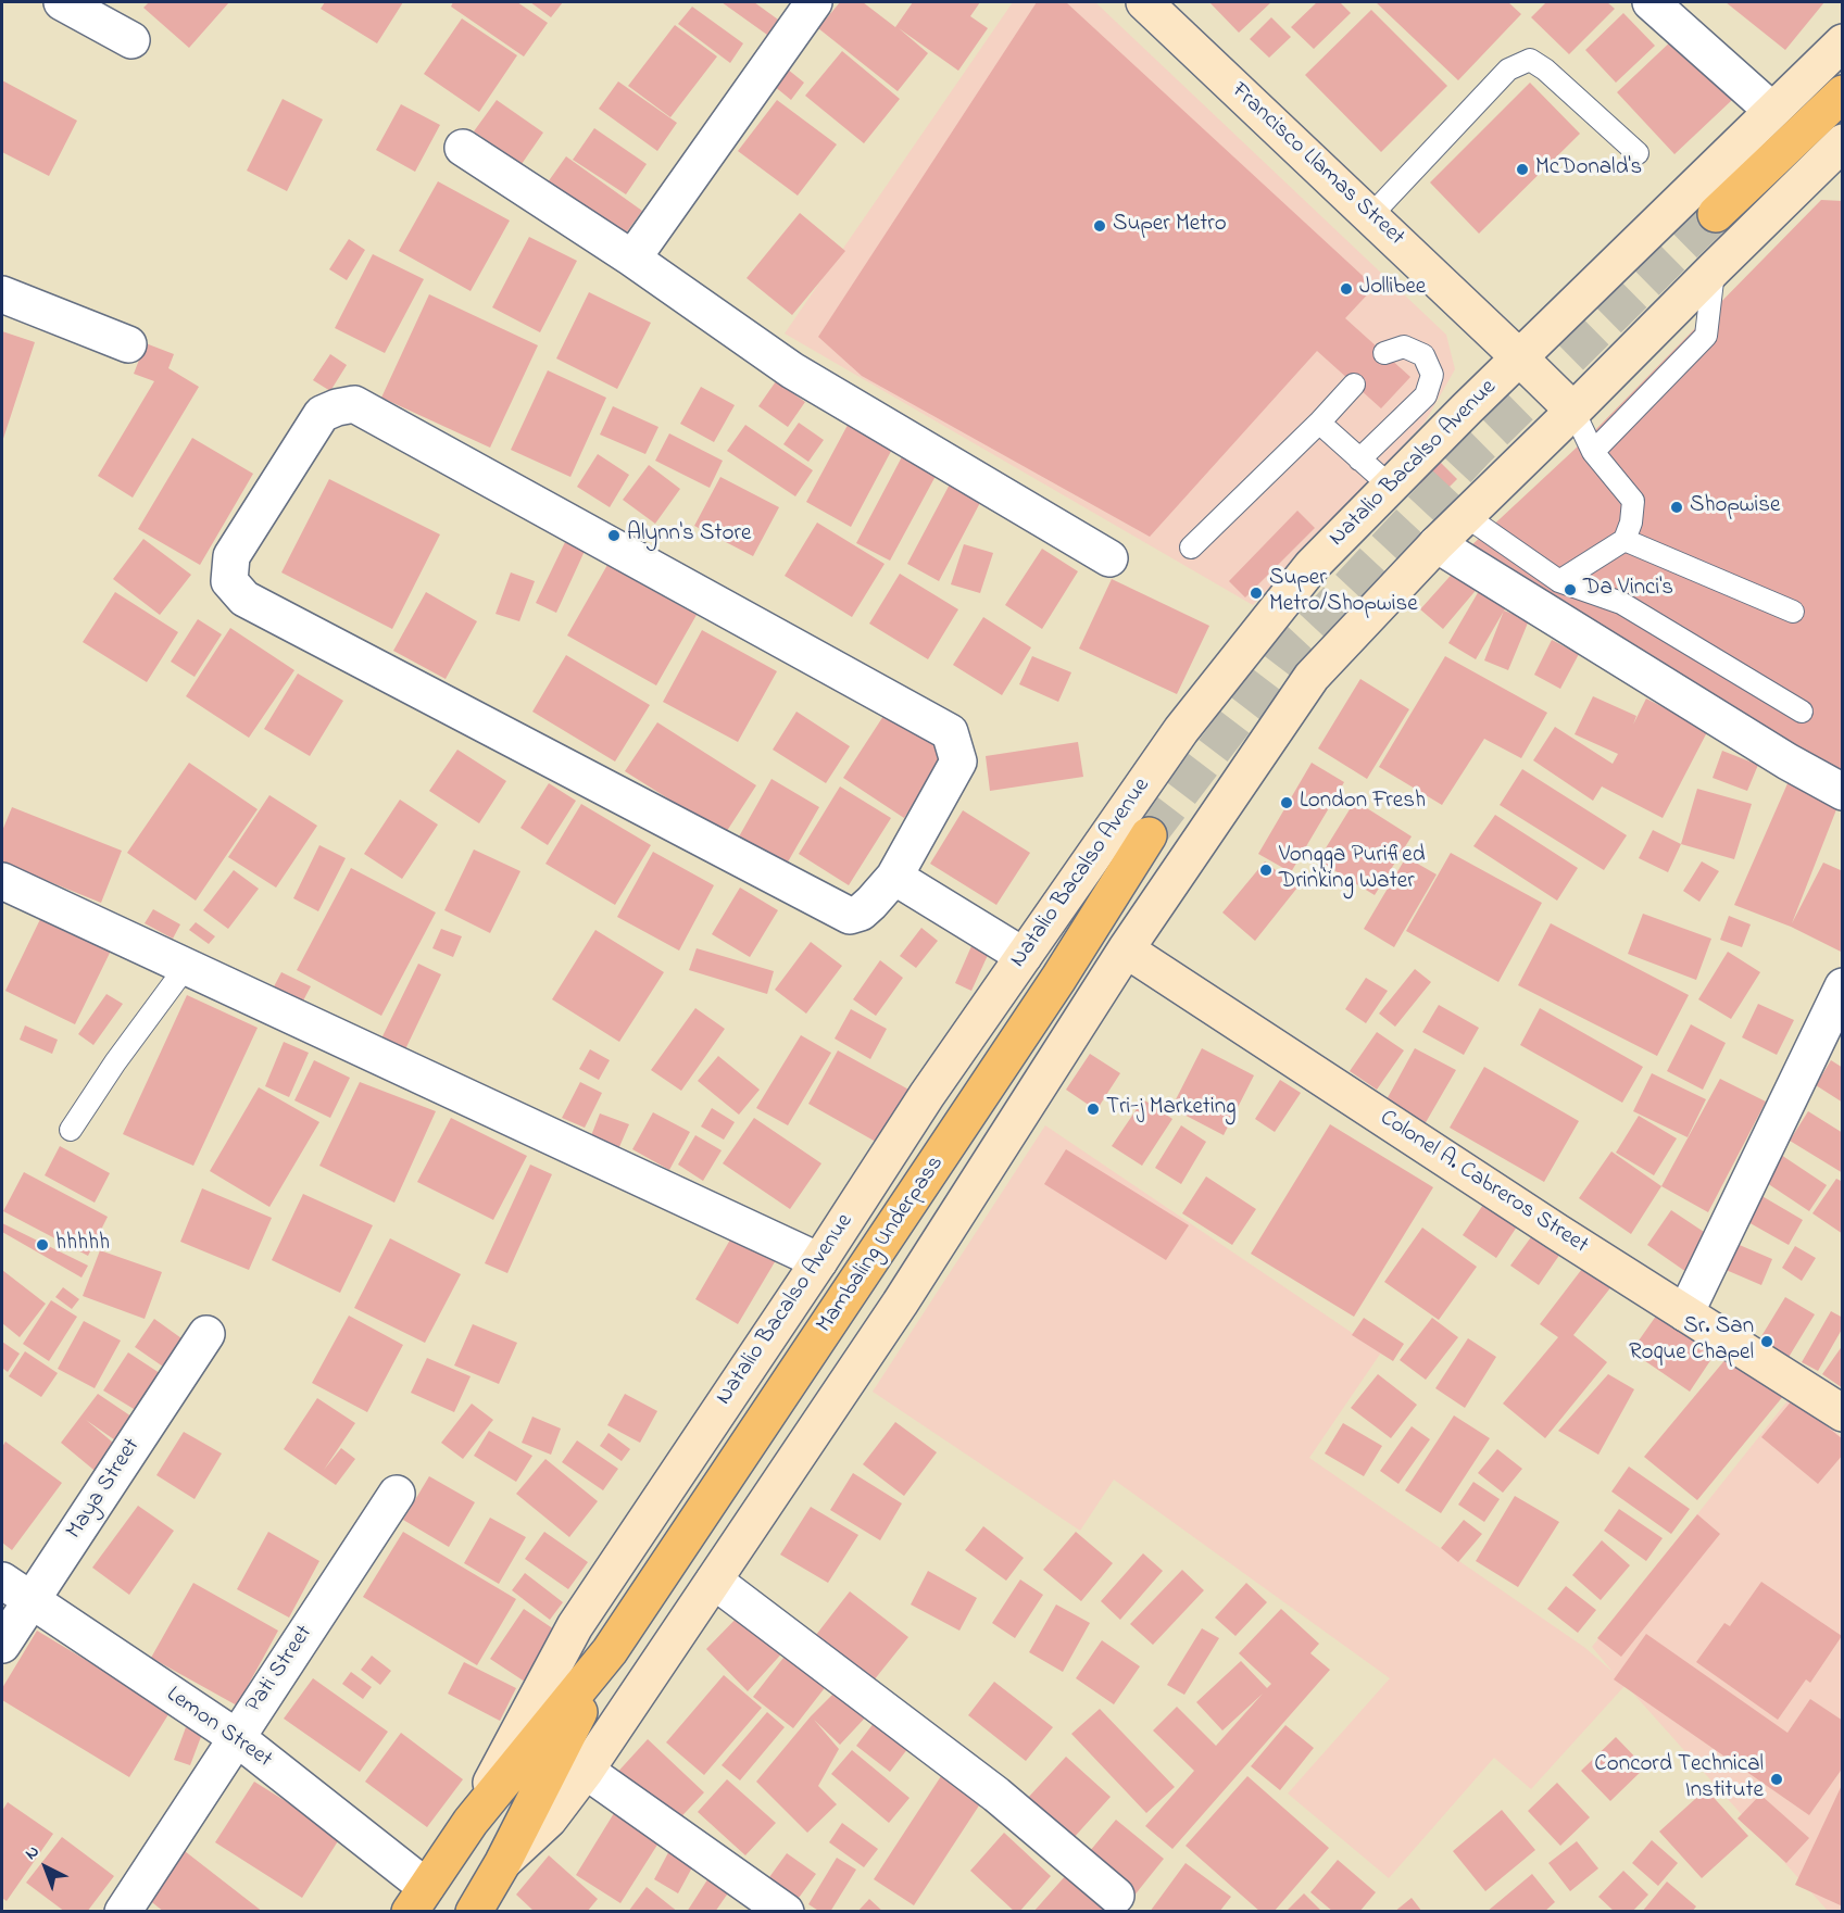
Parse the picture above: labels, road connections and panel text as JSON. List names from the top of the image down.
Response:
{
  "streets": {
    "main road": [
      "Francisco Llamas Street",
      "Natalio Bacalso Avenue",
      "Colonel A. Cabreros Street",
      "Mambaling Underpass"
    ],
    "street": ["Maya Street", "Pati Street", "Lemon Street"]
  },
  "crossings": [
    ["Francisco Llamas Street", "Natalio Bacalso Avenue"],
    ["Natalio Bacalso Avenue", "Mambaling Underpass"],
    ["Natalio Bacalso Avenue", "Lemon Street"],
    ["Maya Street", "Lemon Street"],
    ["Pati Street", "Lemon Street"]
  ],
  "places": [
    "McDonald's",
    "Super Metro",
    "Jollibee",
    "Shopwise",
    "Alynn's Store",
    "Da Vinci's",
    "Super Metro/Shopwise",
    "London Fresh",
    "Vongga Purified Drinking Water",
    "Tri-j Marketing",
    "hhhhh",
    "Sr. San Roque Chapel",
    "Concord Technical Institute"
  ],
  "north": "top left"
}
